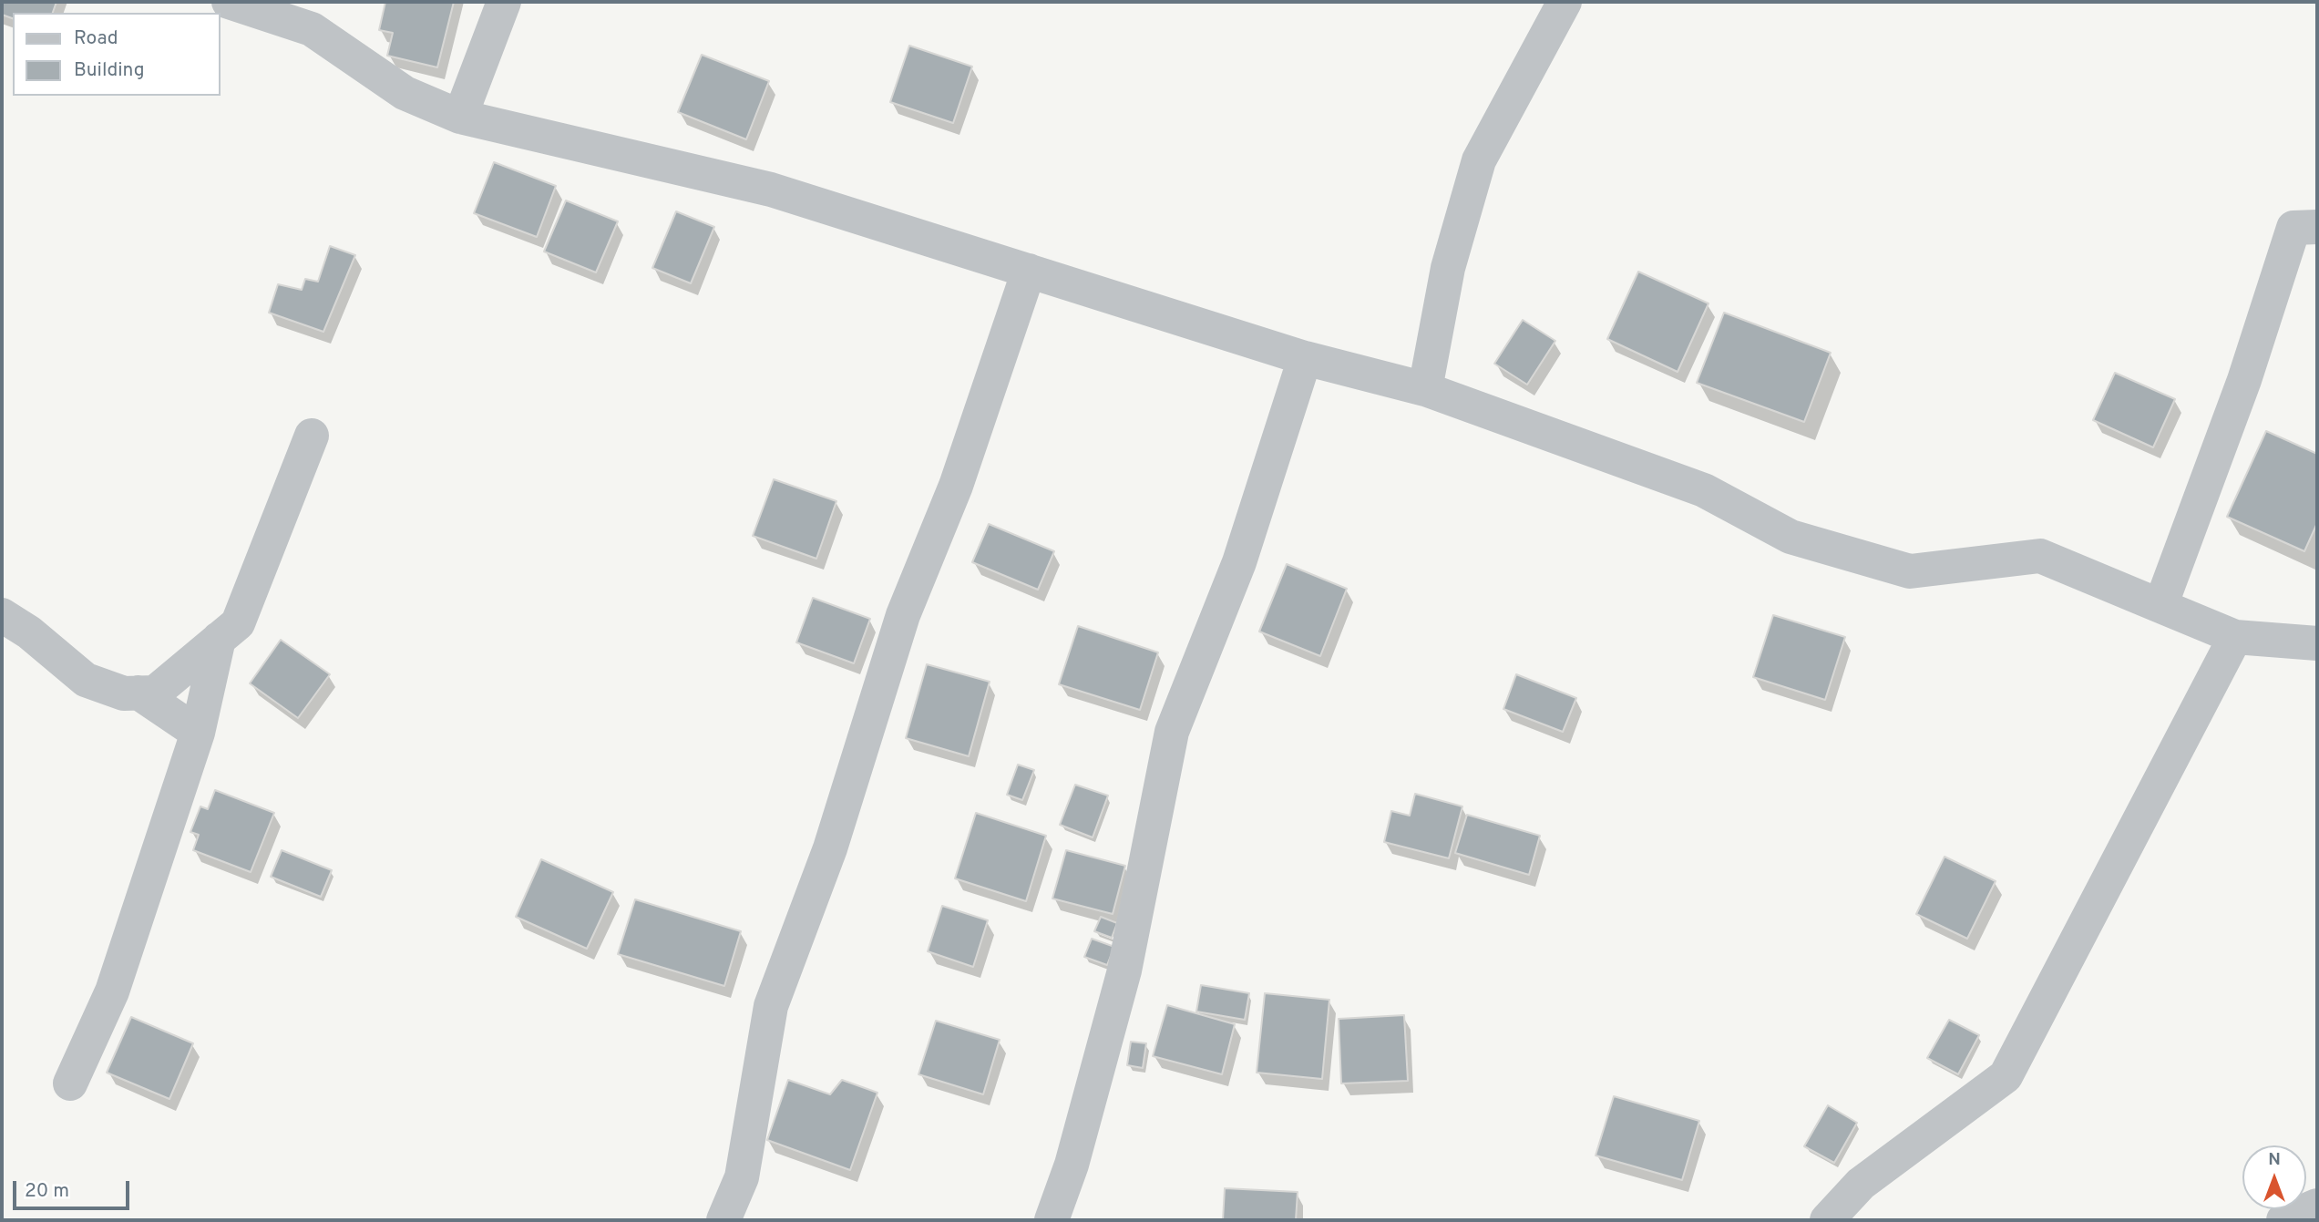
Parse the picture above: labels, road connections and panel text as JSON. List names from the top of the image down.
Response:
{
  "legend": ["Road", "Building"],
  "scale_bar": "20 m",
  "north": "top"
}
